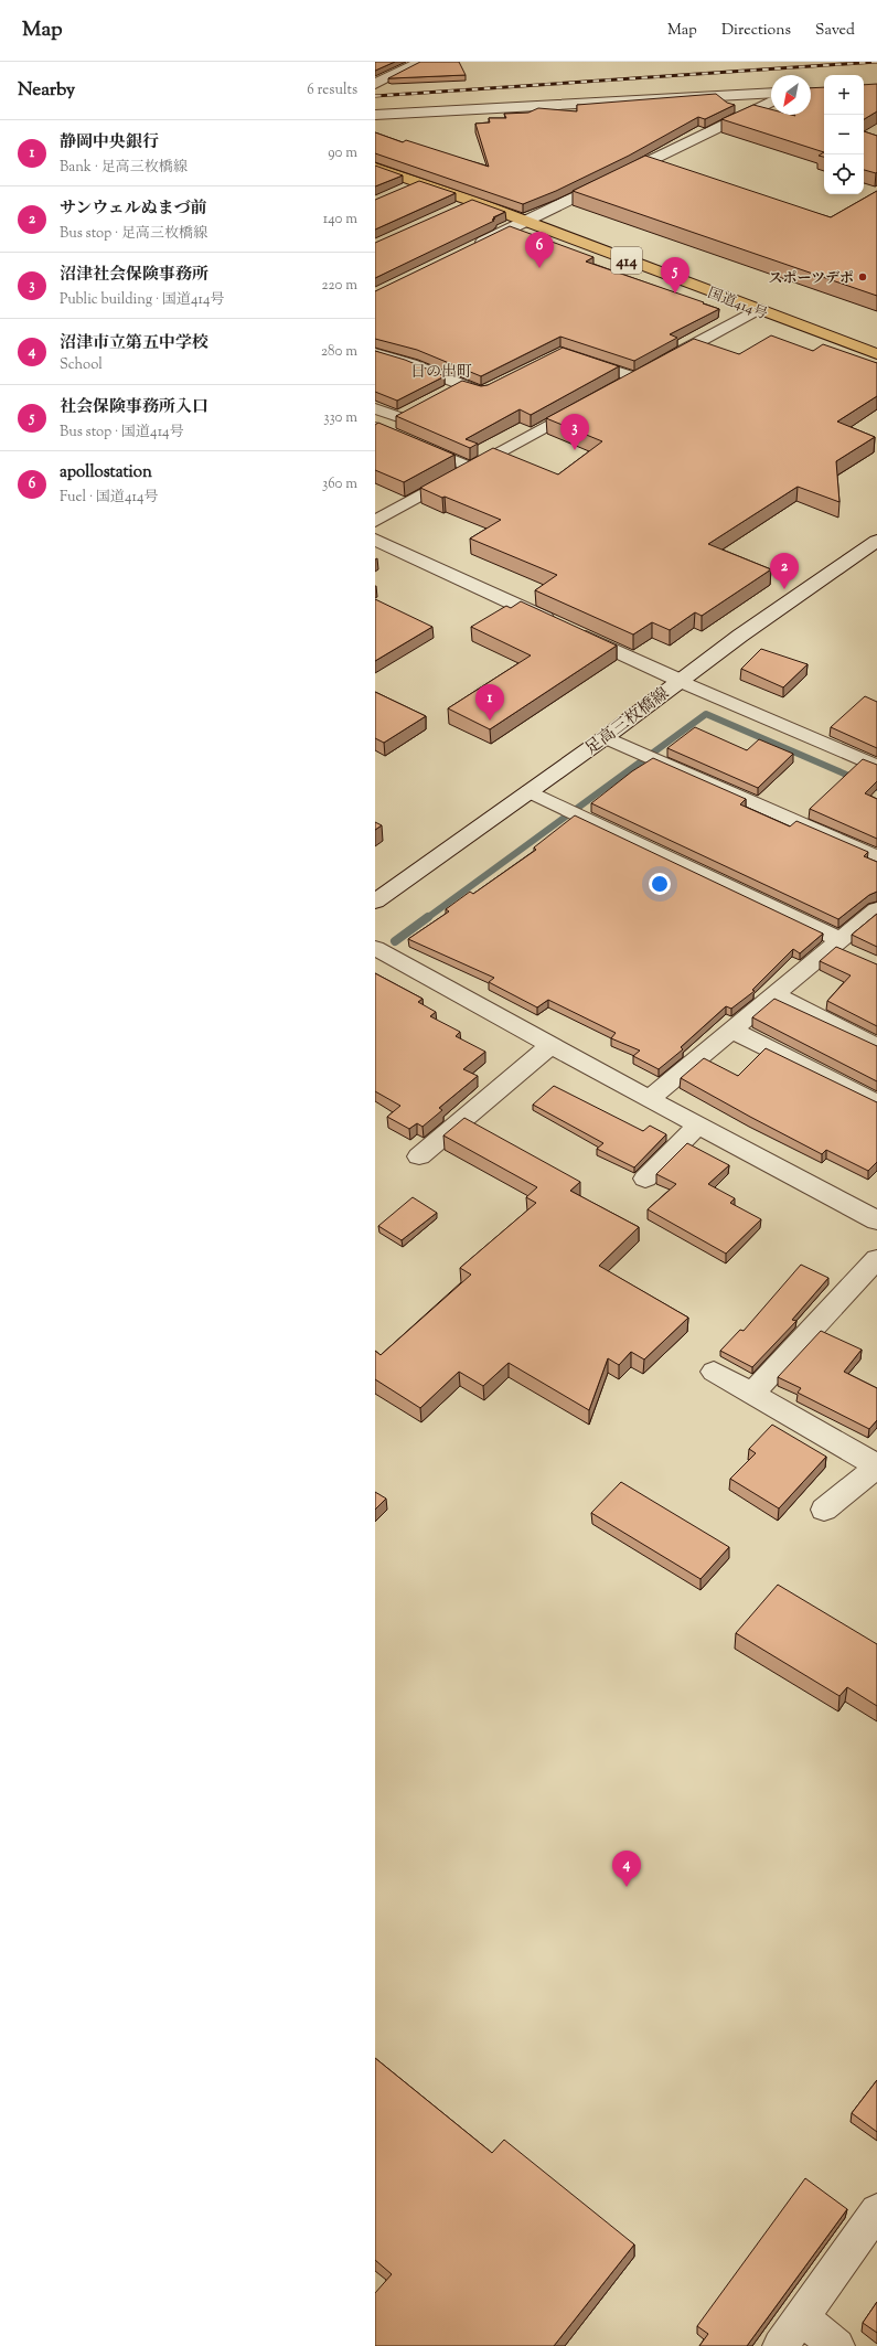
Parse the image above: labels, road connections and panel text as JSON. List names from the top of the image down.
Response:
{
  "streets": {
    "highway": ["414", "国道414号"],
    "street": ["足高三枚橋線"]
  },
  "districts": ["日の出町"],
  "places": ["スポーツデポ"],
  "north": "bottom left",
  "page": {
    "header": "Map",
    "nav": ["Map", "Directions", "Saved"],
    "heading": ["Nearby", "6 results"],
    "map_buttons": ["+", "−"],
    "list": [
      {
        "mark": "1",
        "name": "静岡中央銀行",
        "note": "Bank · 足高三枚橋線",
        "value": "90 m"
      },
      {
        "mark": "2",
        "name": "サンウェルぬまづ前",
        "note": "Bus stop · 足高三枚橋線",
        "value": "140 m"
      },
      {
        "mark": "3",
        "name": "沼津社会保険事務所",
        "note": "Public building · 国道414号",
        "value": "220 m"
      },
      {
        "mark": "4",
        "name": "沼津市立第五中学校",
        "note": "School",
        "value": "280 m"
      },
      {
        "mark": "5",
        "name": "社会保険事務所入口",
        "note": "Bus stop · 国道414号",
        "value": "330 m"
      },
      {
        "mark": "6",
        "name": "apollostation",
        "note": "Fuel · 国道414号",
        "value": "360 m"
      }
    ],
    "pins": [
      "6",
      "5",
      "3",
      "2",
      "1",
      "4"
    ]
  }
}
